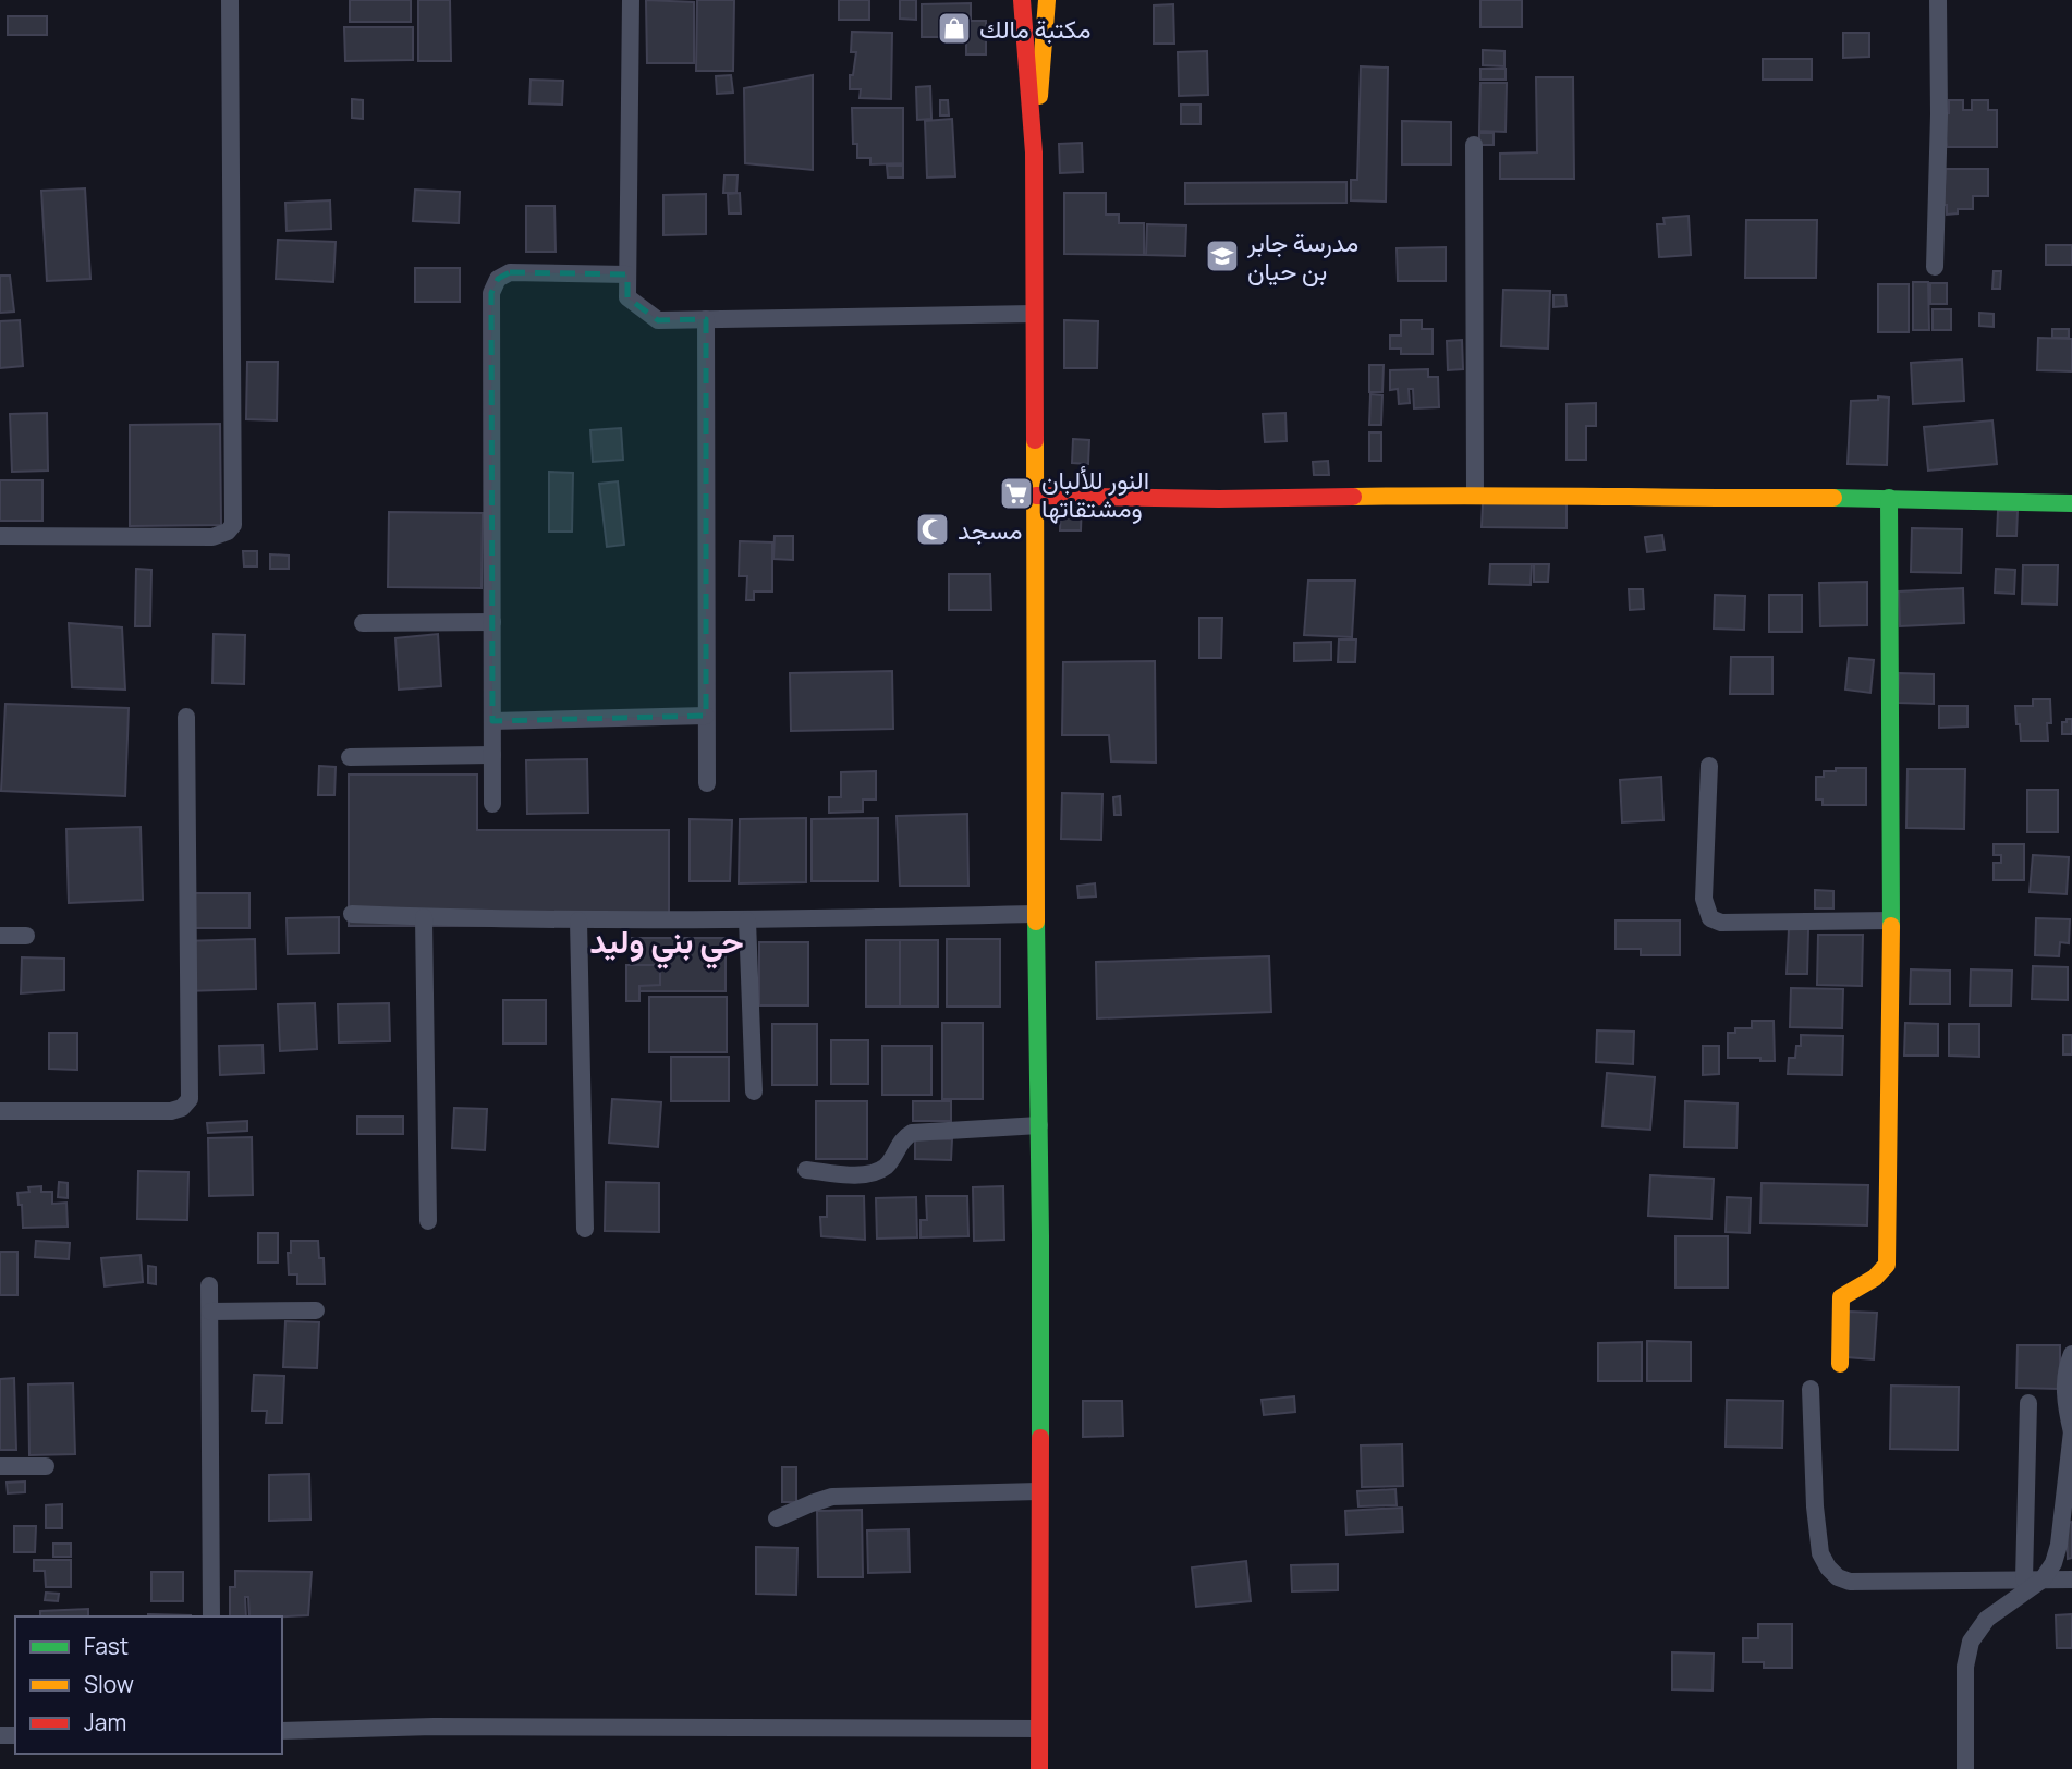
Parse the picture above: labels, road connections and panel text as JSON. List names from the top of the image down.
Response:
{
  "districts": ["حي بني وليد"],
  "places": {
    "shop": ["مكتبة مالك"],
    "school or university": ["مدرسة جابر بن حيان"],
    "supermarket": ["النور للألبان ومشتقاتها"],
    "mosque": ["مسجد"]
  },
  "legend": ["Fast", "Slow", "Jam"]
}
